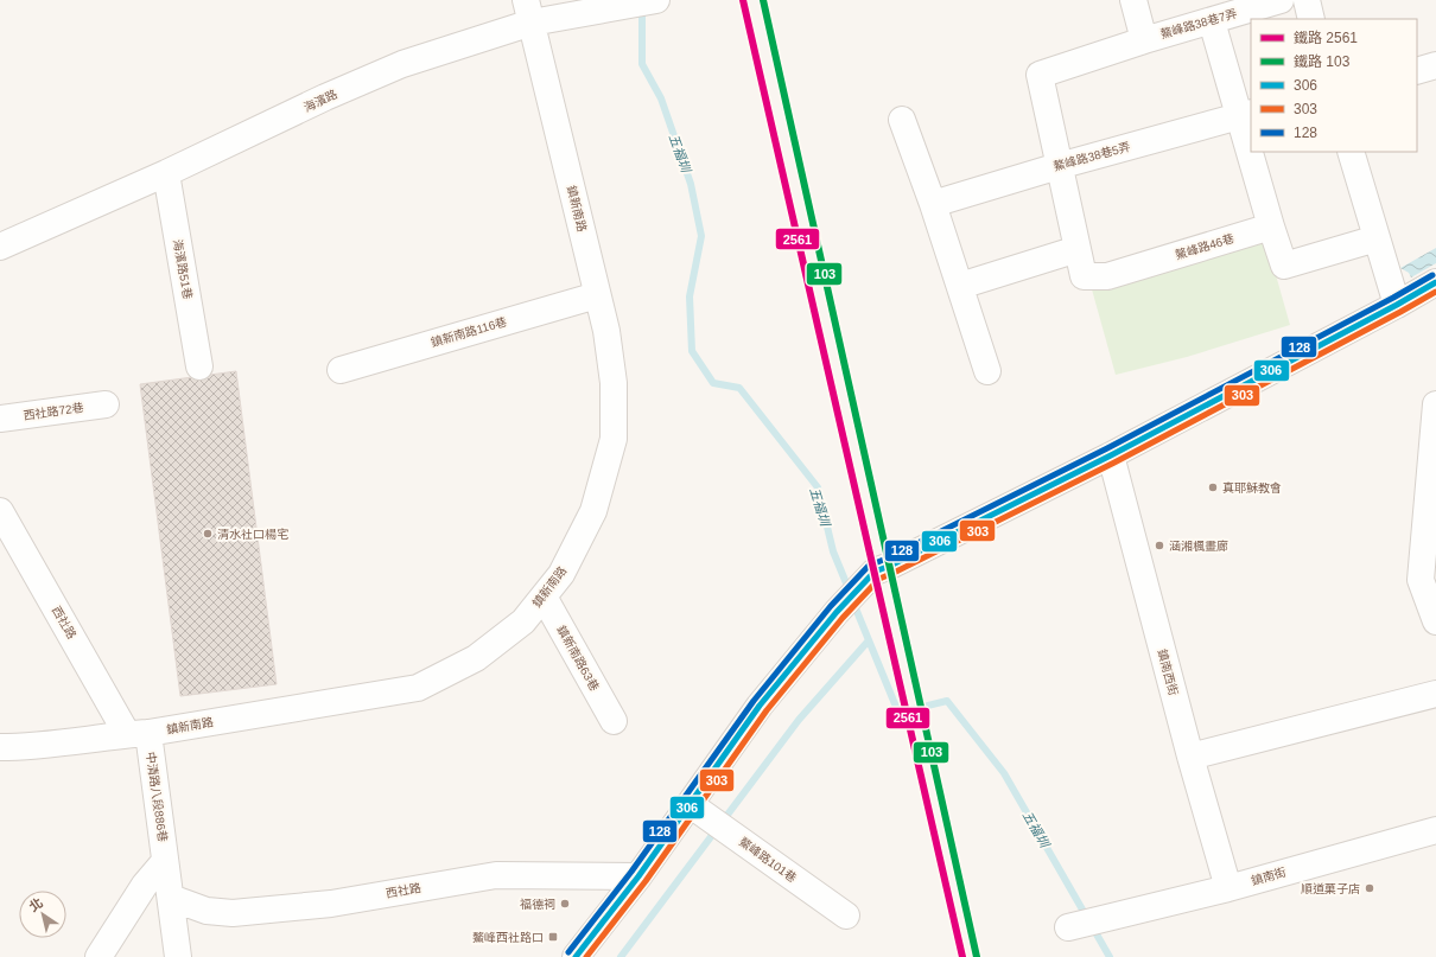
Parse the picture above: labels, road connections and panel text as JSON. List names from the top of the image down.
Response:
{
  "streets": {
    "street": [
      "鰲峰路38巷7弄",
      "海濱路",
      "鰲峰路38巷5弄",
      "鎮新南路",
      "鰲峰路46巷",
      "海濱路51巷",
      "鎮新南路116巷",
      "西社路72巷",
      "西社路",
      "鎮新南路63巷",
      "鎮南西街",
      "中清路八段886巷",
      "鰲峰路101巷",
      "鎮南街"
    ]
  },
  "crossings": [
    ["鰲峰路38巷7弄", "鰲峰路38巷5弄"],
    ["海濱路", "鎮新南路"],
    ["海濱路", "海濱路51巷"],
    ["鎮新南路", "鎮新南路116巷"],
    ["鎮新南路", "西社路"],
    ["鎮新南路", "鎮新南路63巷"],
    ["鎮新南路", "中清路八段886巷"],
    ["西社路", "中清路八段886巷"],
    ["鎮南西街", "鎮南街"]
  ],
  "water": ["五福圳"],
  "places": {
    "other": [
      "真耶穌教會",
      "清水社口楊宅",
      "涵湘楓畫廊",
      "順道菓子店",
      "福德祠"
    ],
    "transit": ["鰲峰西社路口"]
  },
  "lines": [
    "rail line 2561",
    "rail line 103",
    "transit line 128",
    "transit line 306",
    "transit line 303"
  ],
  "legend": [
    "鐵路 2561",
    "鐵路 103",
    "306",
    "303",
    "128"
  ],
  "north": "top left"
}
